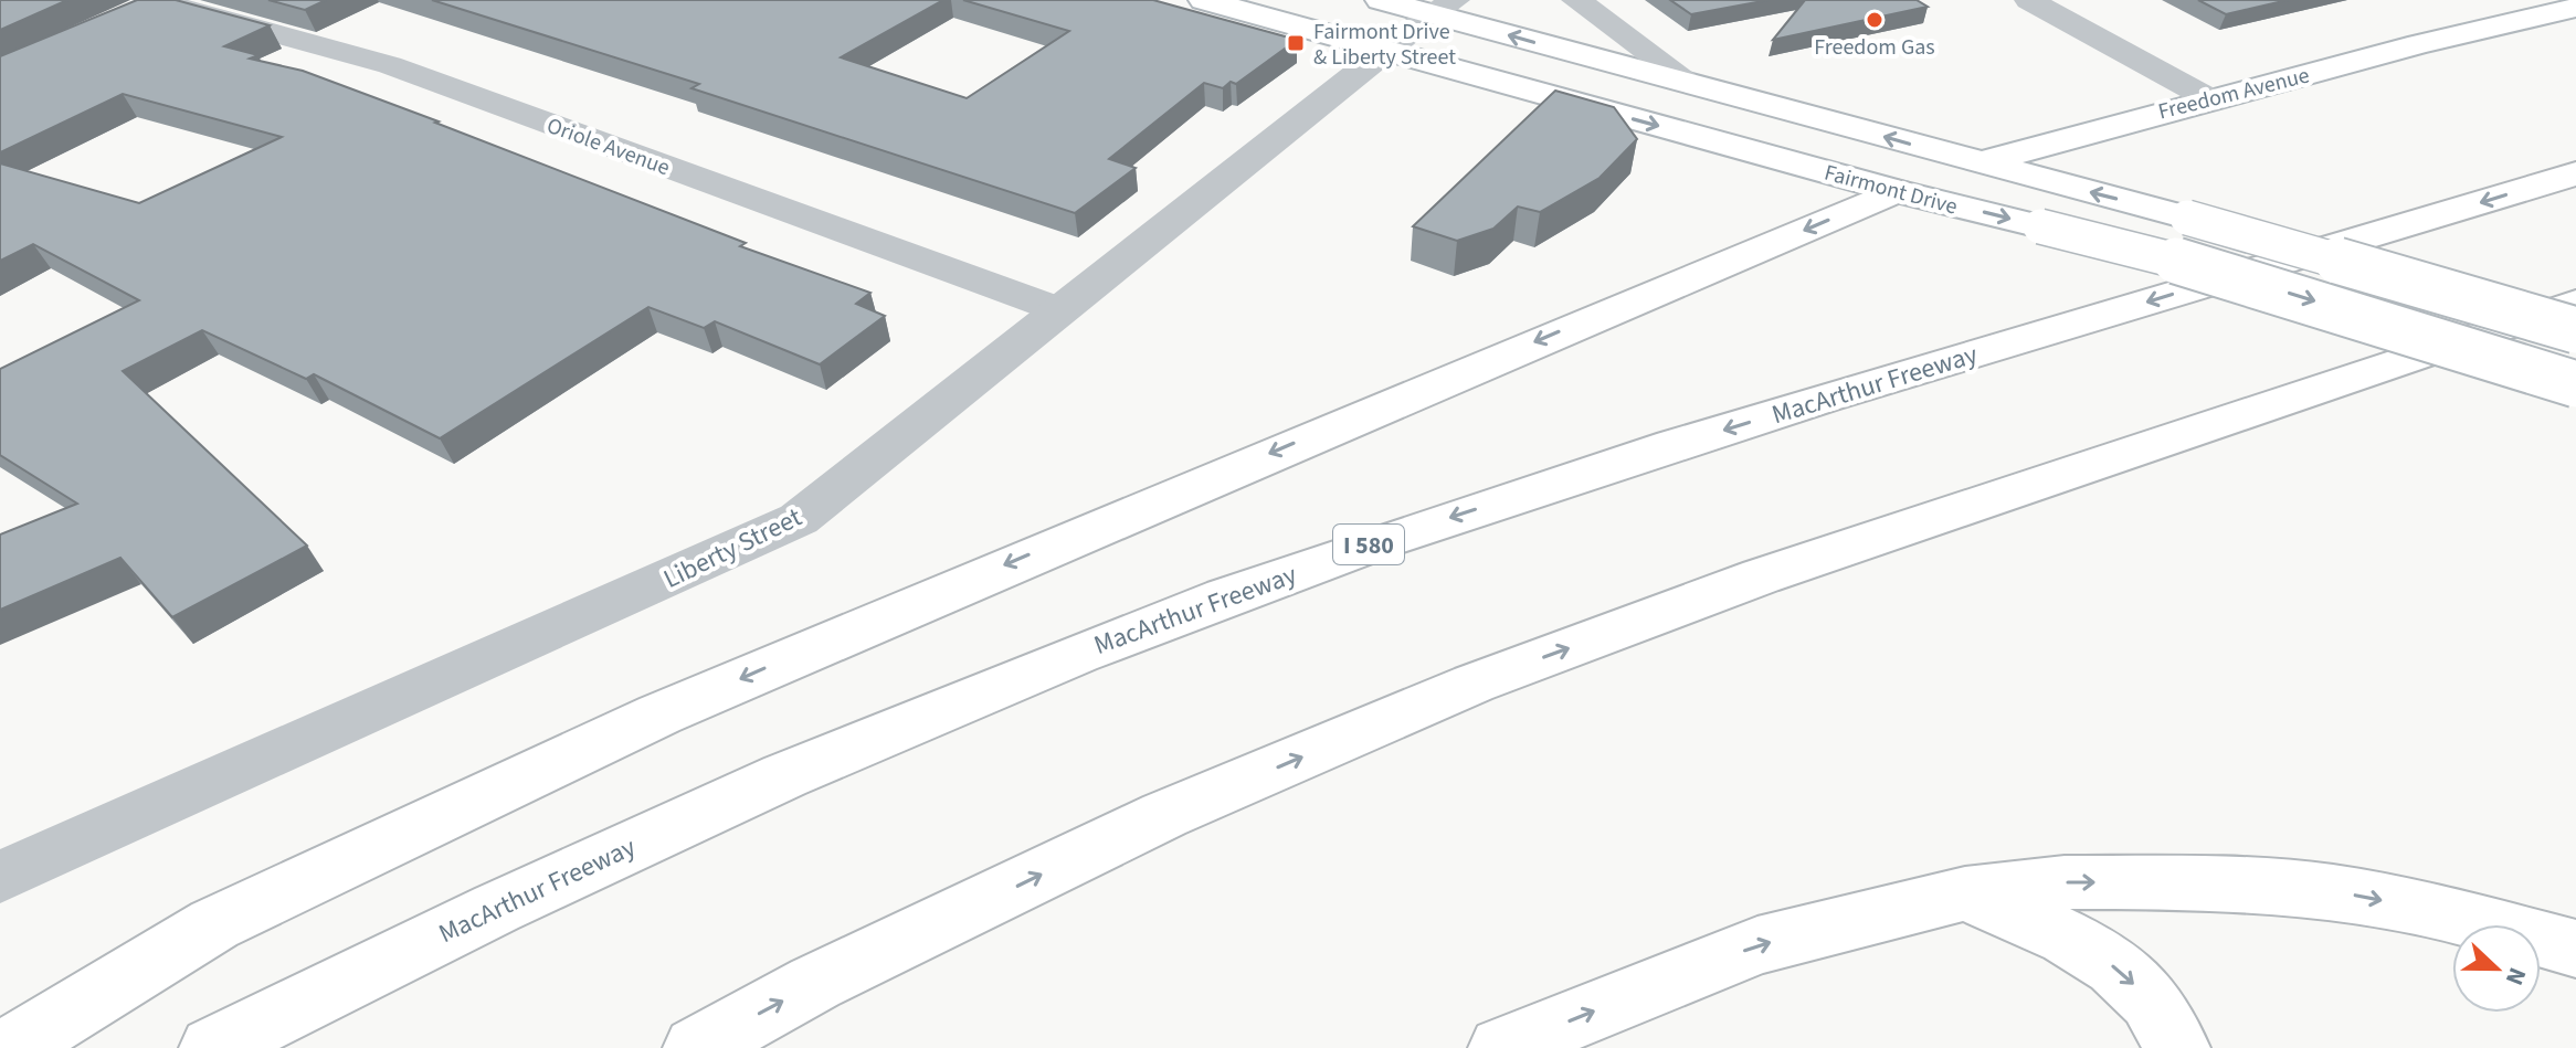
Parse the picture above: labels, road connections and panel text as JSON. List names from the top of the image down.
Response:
{
  "streets": {
    "main road": [
      "Freedom Avenue",
      "Fairmont Drive",
      "MacArthur Freeway",
      "I 580"
    ],
    "street": ["Oriole Avenue", "Liberty Street"]
  },
  "crossings": [
    ["Freedom Avenue", "Fairmont Drive"],
    ["Oriole Avenue", "Liberty Street"],
    ["Fairmont Drive", "Liberty Street"]
  ],
  "places": {
    "other": ["Freedom Gas"],
    "transit": ["Fairmont Drive & Liberty Street"]
  },
  "north": "right"
}
